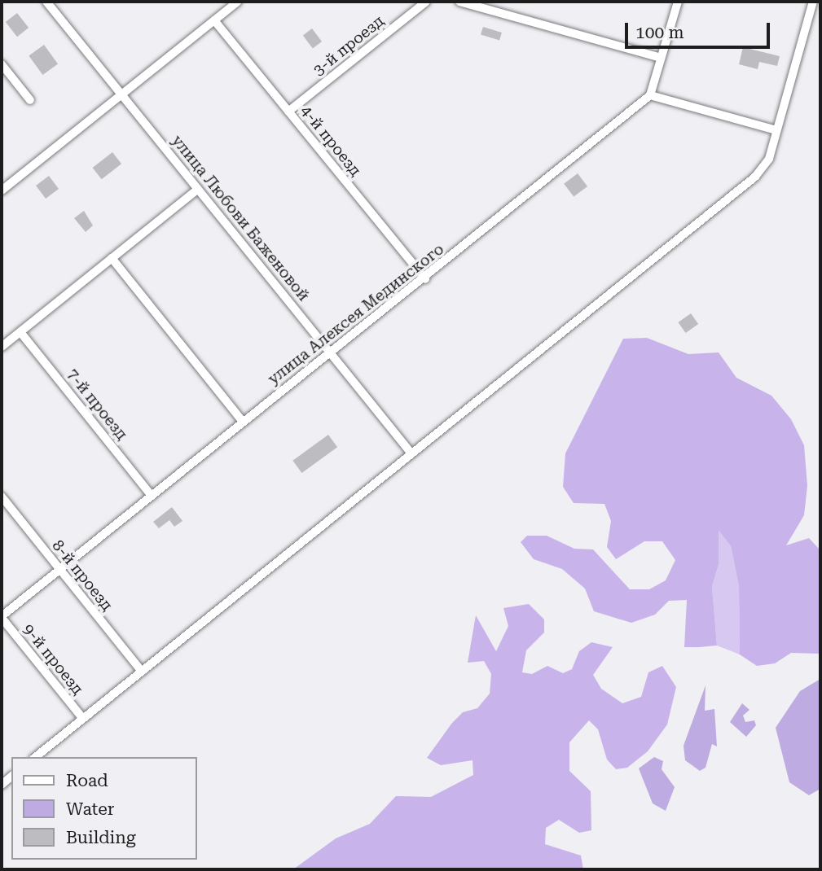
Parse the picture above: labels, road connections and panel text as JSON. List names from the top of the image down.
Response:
{
  "streets": {
    "street": [
      "3-й проезд",
      "4-й проезд",
      "улица Любови Баженовой",
      "улица Алексея Мединского",
      "7-й проезд",
      "8-й проезд",
      "9-й проезд"
    ]
  },
  "crossings": [
    ["3-й проезд", "4-й проезд"],
    ["4-й проезд", "улица Алексея Мединского"],
    ["улица Любови Баженовой", "улица Алексея Мединского"],
    ["улица Алексея Мединского", "7-й проезд"],
    ["улица Алексея Мединского", "8-й проезд"],
    ["улица Алексея Мединского", "9-й проезд"]
  ],
  "legend": ["Road", "Water", "Building"],
  "scale_bar": "100 m"
}
